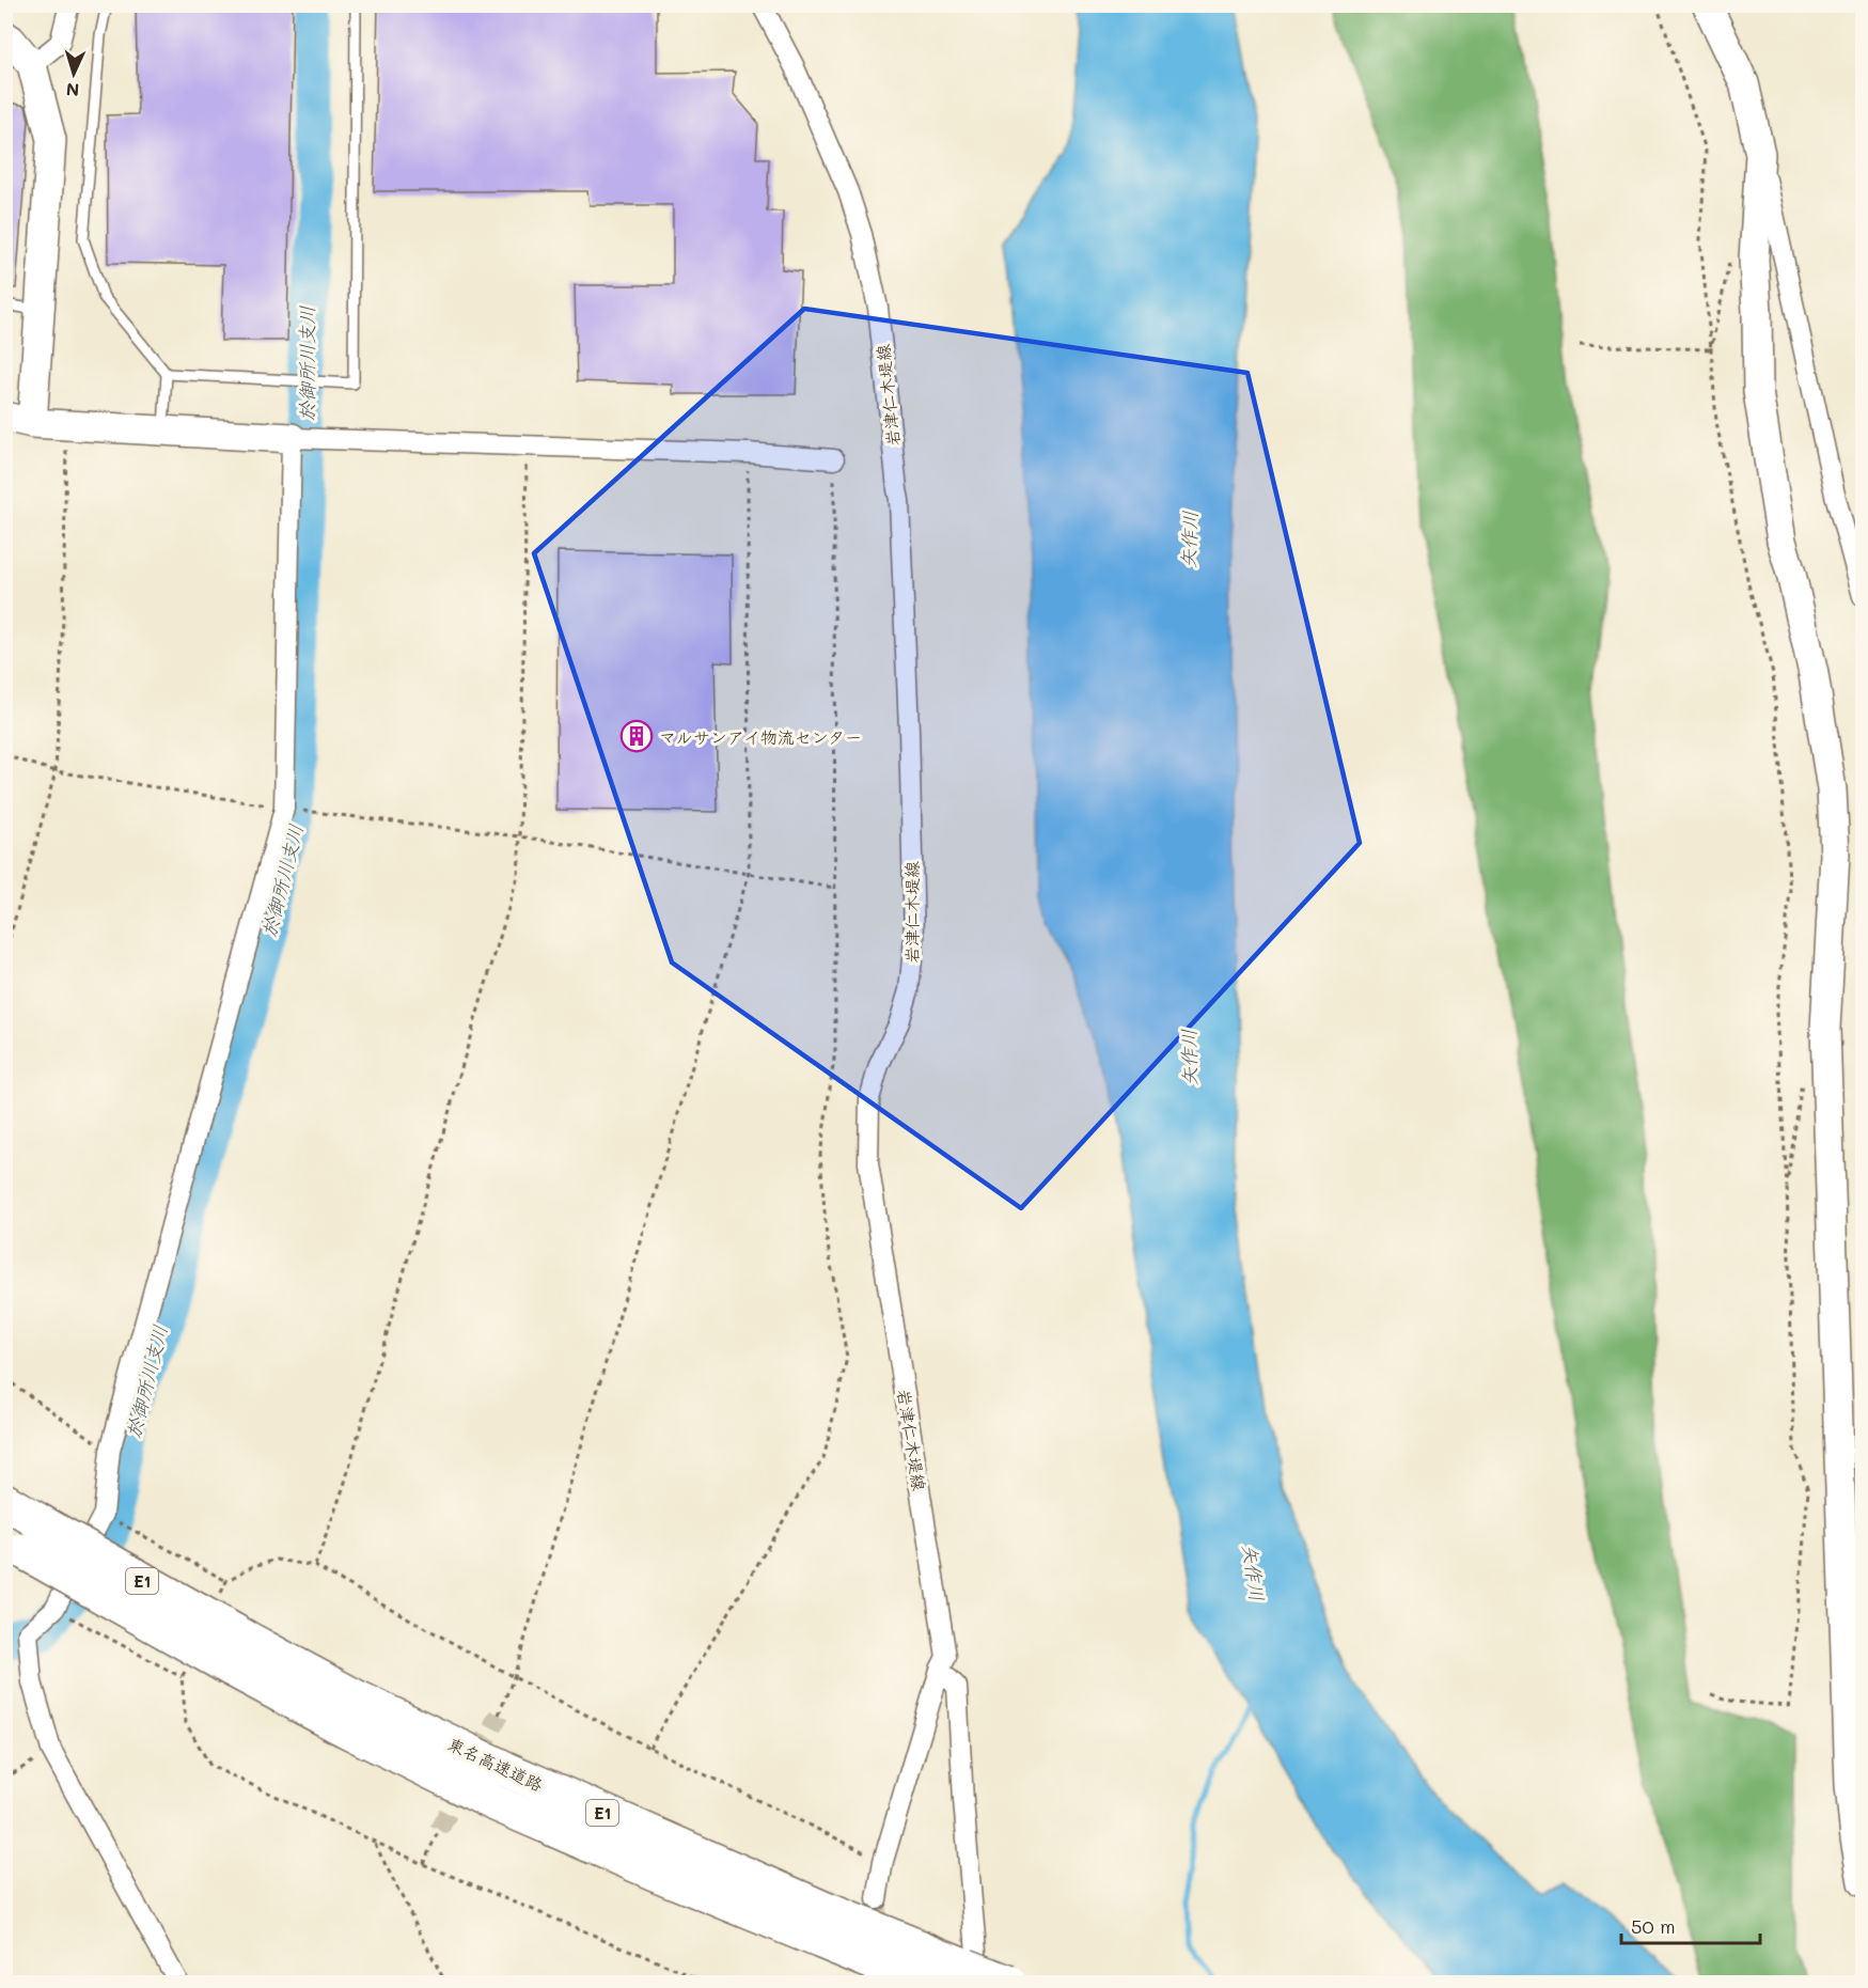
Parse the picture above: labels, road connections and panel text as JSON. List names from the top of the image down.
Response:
{
  "streets": {
    "highway": ["E1", "東名高速道路"],
    "street": ["岩津仁木堤線"]
  },
  "water": ["於御所川支川", "矢作川"],
  "places": {
    "building": ["マルサンアイ物流センター"]
  },
  "scale_bar": "50 m",
  "north": "bottom"
}
